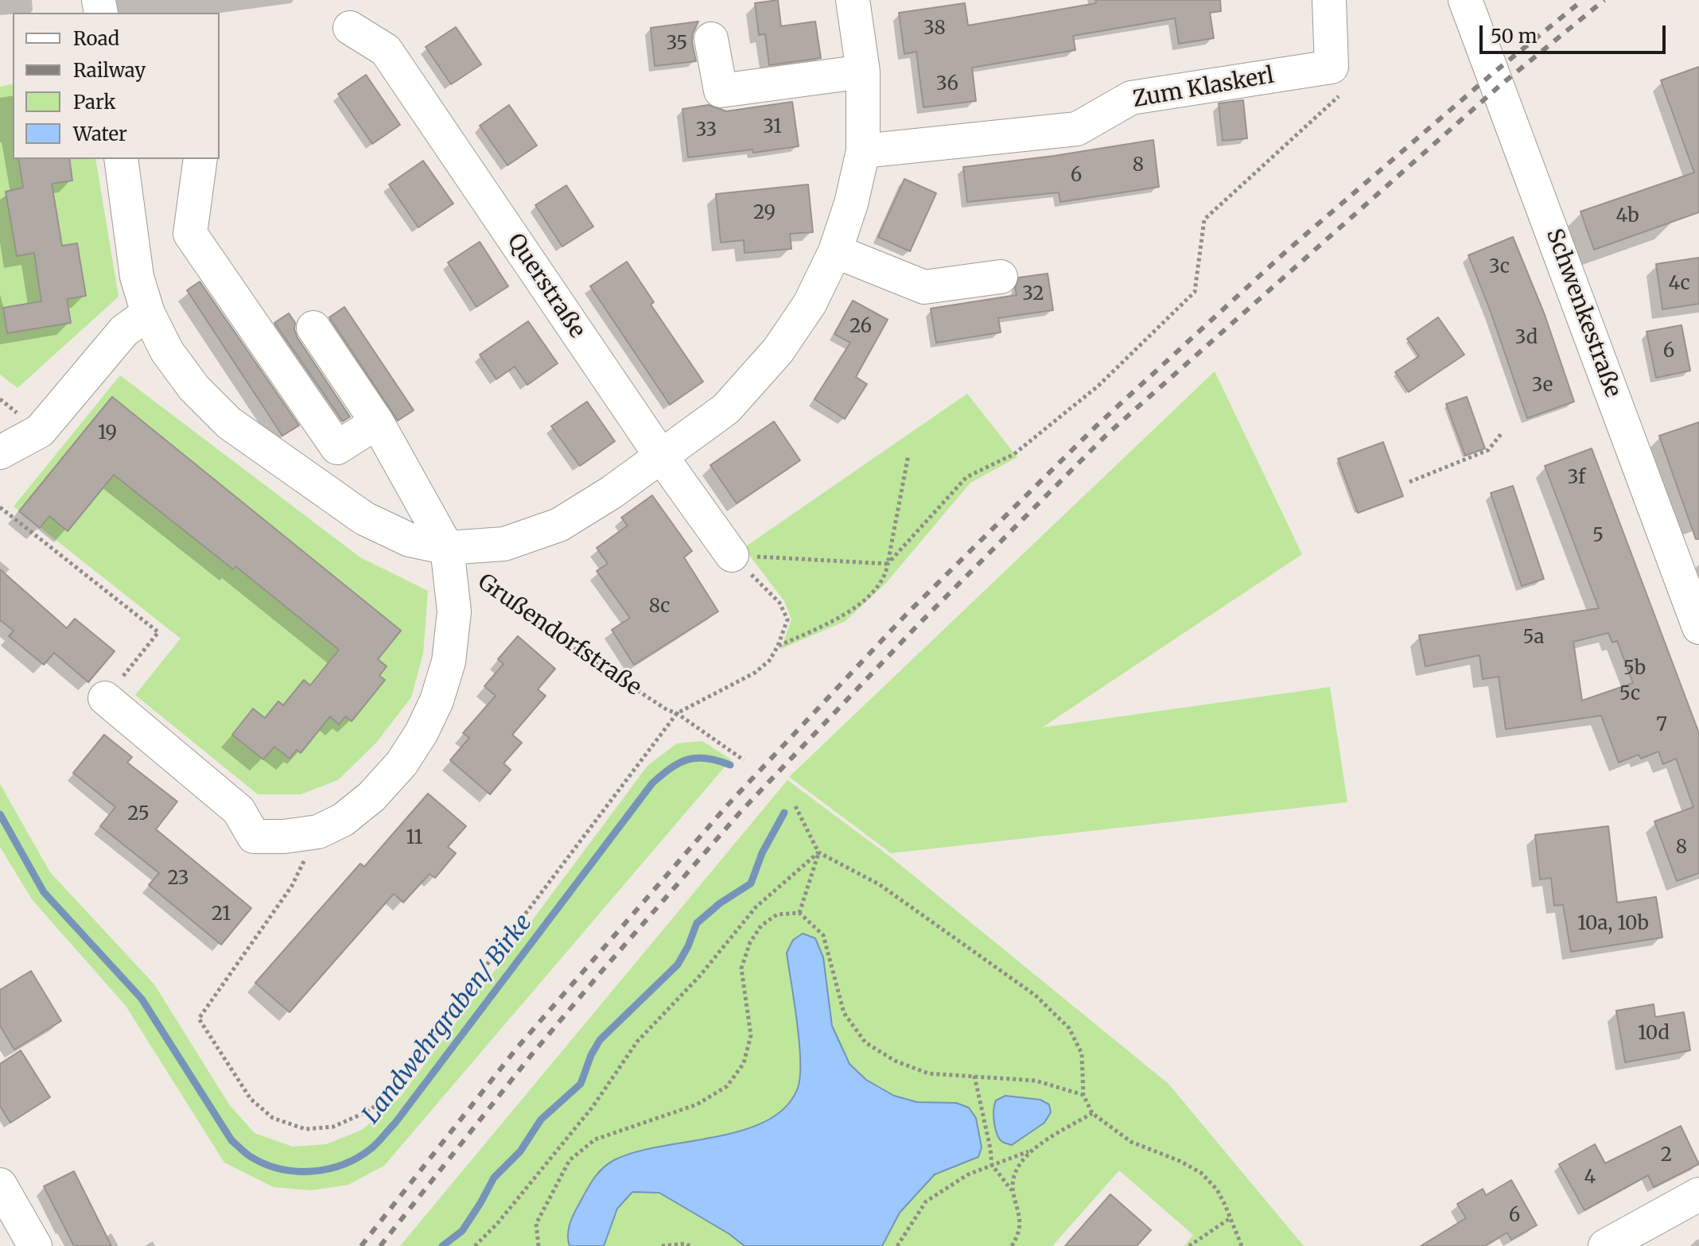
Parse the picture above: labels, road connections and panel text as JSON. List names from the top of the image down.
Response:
{
  "streets": {
    "street": [
      "Zum Klaskerl",
      "Querstraße",
      "Schwenkestraße",
      "Grußendorfstraße"
    ]
  },
  "crossings": [
    ["Zum Klaskerl", "Grußendorfstraße"],
    ["Querstraße", "Grußendorfstraße"]
  ],
  "water": ["Landwehrgraben/ Birke"],
  "house_numbers": [
    "38",
    "35",
    "36",
    "31",
    "33",
    "8",
    "6",
    "29",
    "4b",
    "3c",
    "4c",
    "32",
    "26",
    "3d",
    "6",
    "3e",
    "19",
    "3f",
    "5",
    "8c",
    "5a",
    "5b",
    "5c",
    "7",
    "25",
    "11",
    "8",
    "23",
    "21",
    "10a, 10b",
    "10d",
    "2",
    "4",
    "6"
  ],
  "legend": [
    "Road",
    "Railway",
    "Park",
    "Water"
  ],
  "scale_bar": "50 m"
}
